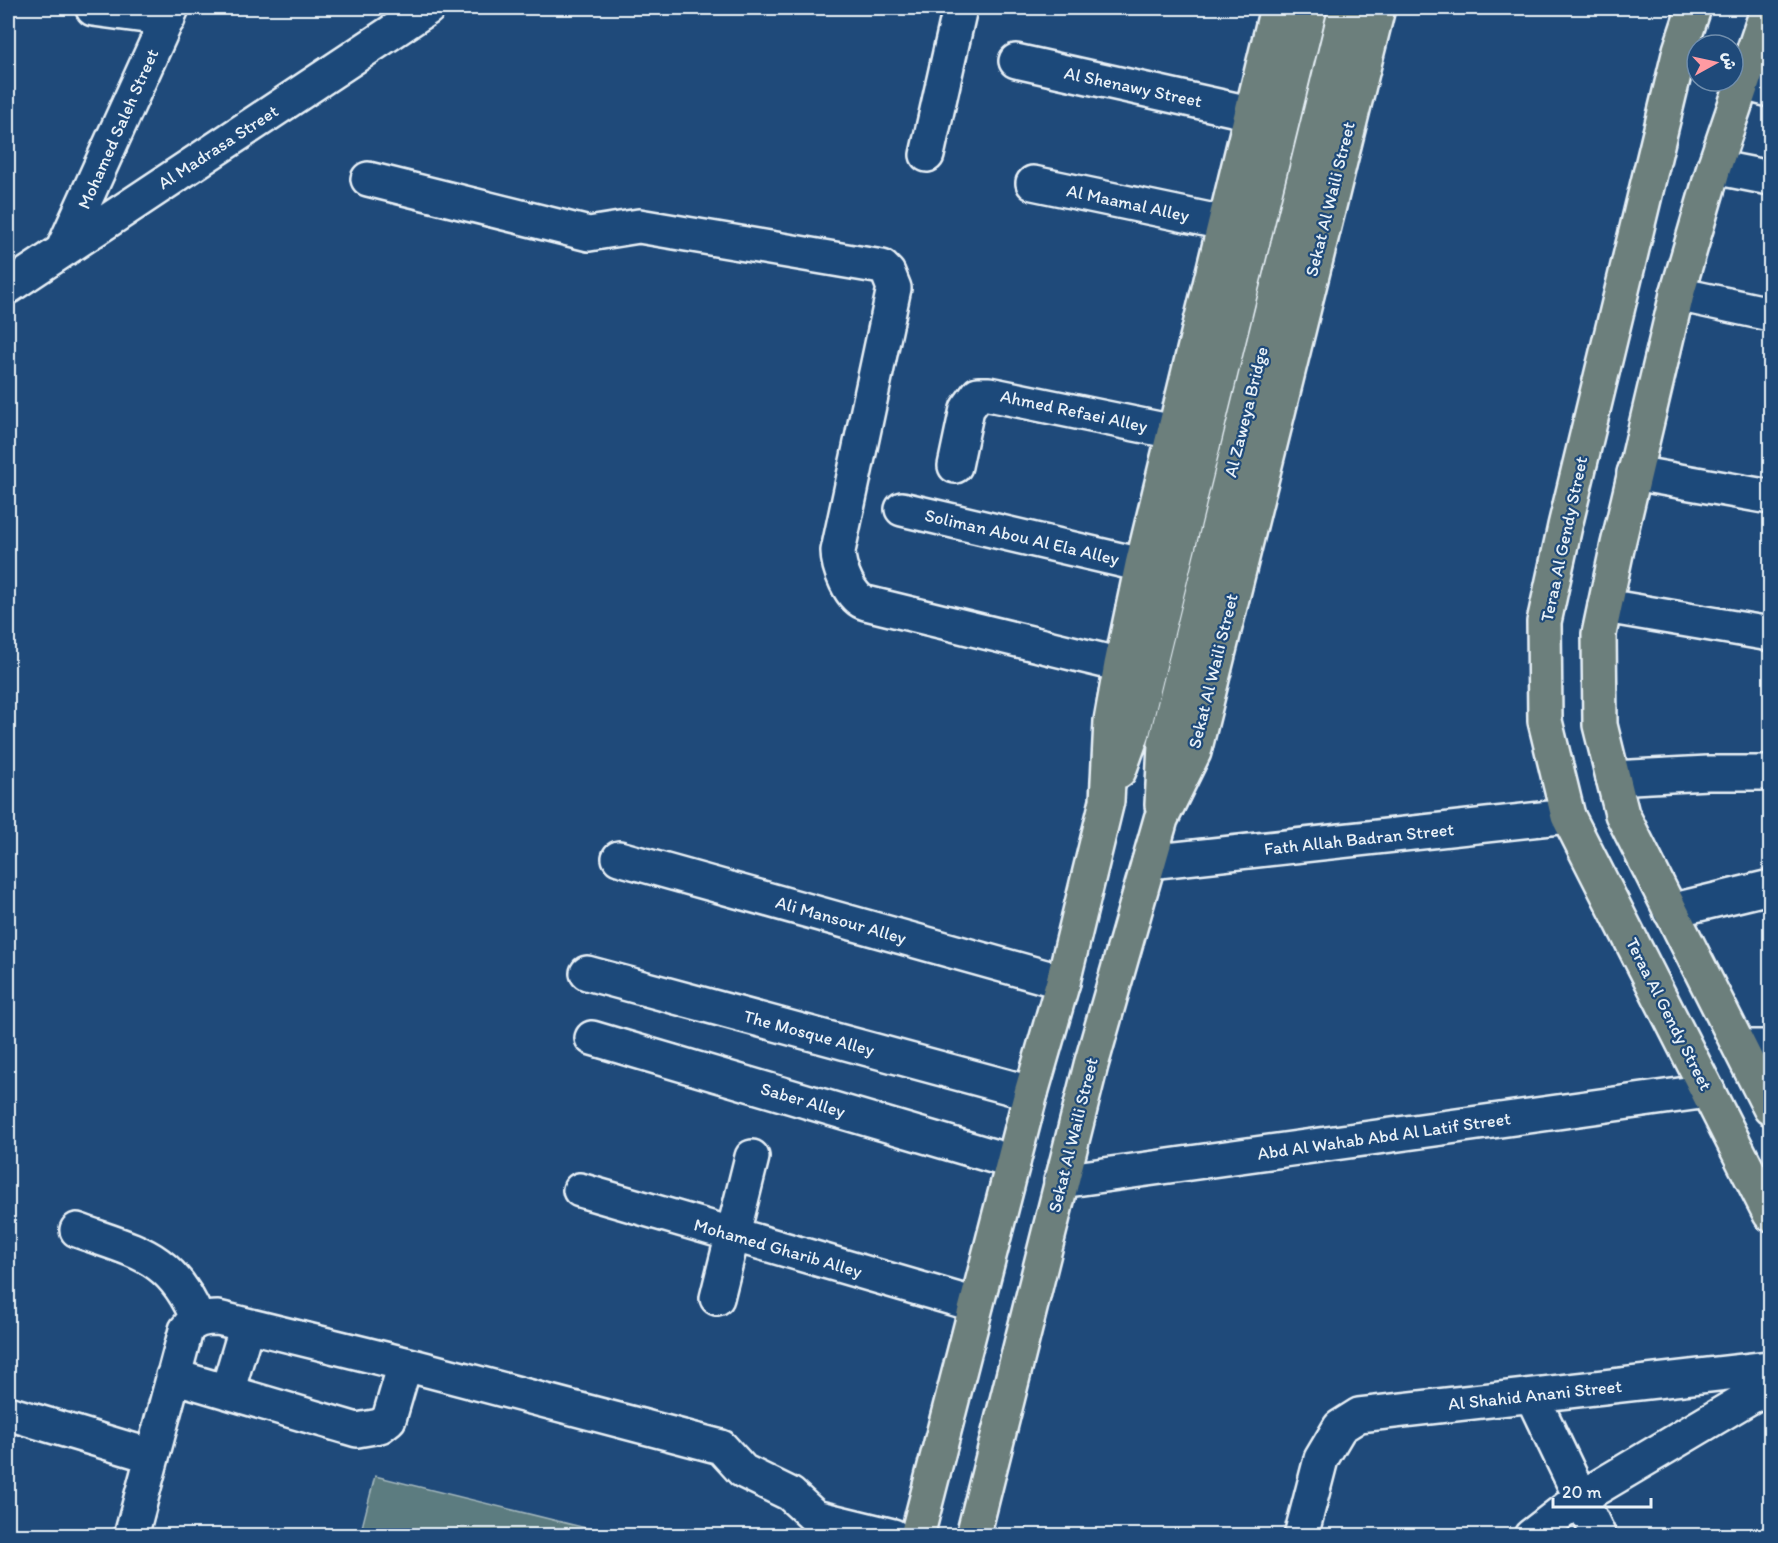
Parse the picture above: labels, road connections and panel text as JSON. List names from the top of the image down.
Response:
{
  "streets": {
    "main road": ["Sekat Al Waili Street", "Al Zaweya Bridge", "Teraa Al Gendy Street"],
    "street": [
      "Al Shenawy Street",
      "Mohamed Saleh Street",
      "Al Madrasa Street",
      "Al Maamal Alley",
      "Ahmed Refaei Alley",
      "Soliman Abou Al Ela Alley",
      "Fath Allah Badran Street",
      "Ali Mansour Alley",
      "The Mosque Alley",
      "Saber Alley",
      "Abd Al Wahab Abd Al Latif Street",
      "Mohamed Gharib Alley",
      "Al Shahid Anani Street"
    ]
  },
  "crossings": [
    ["Mohamed Saleh Street", "Al Madrasa Street"],
    ["Sekat Al Waili Street", "Al Zaweya Bridge"],
    ["Sekat Al Waili Street", "Fath Allah Badran Street"],
    ["Sekat Al Waili Street", "Abd Al Wahab Abd Al Latif Street"],
    ["Teraa Al Gendy Street", "Fath Allah Badran Street"],
    ["Teraa Al Gendy Street", "Abd Al Wahab Abd Al Latif Street"]
  ],
  "scale_bar": "20 m",
  "north": "right"
}
